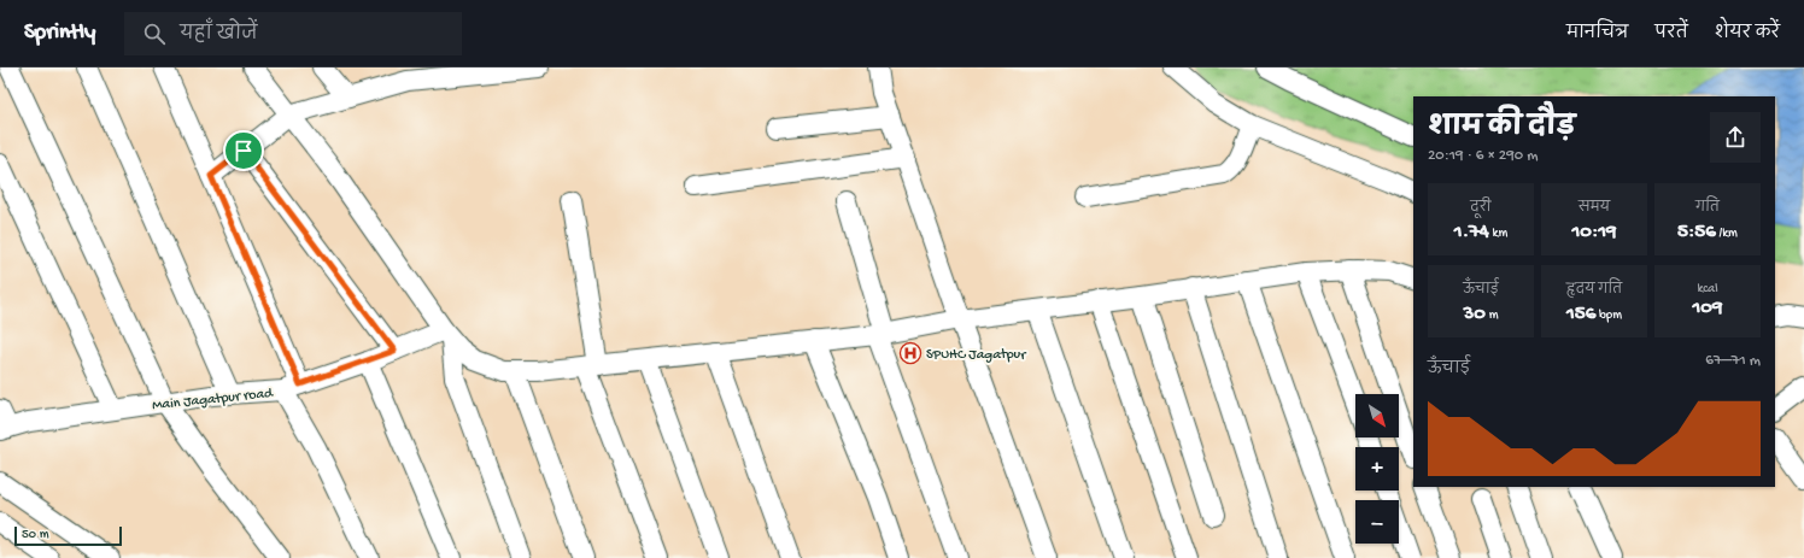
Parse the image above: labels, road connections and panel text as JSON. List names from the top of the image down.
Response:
{
  "streets": {
    "street": ["Main Jagatpur road"]
  },
  "places": {
    "hospital": ["SPUHC Jagatpur"]
  },
  "scale_bar": "50 m",
  "north": "bottom right",
  "page": {
    "header": "Sprintly",
    "search": "यहाँ खोजें",
    "nav": ["मानचित्र", "परतें", "शेयर करें"],
    "heading": ["शाम की दौड़", "20:19 · 6 × 290 m"],
    "stats": [
      ["दूरी", "1.74 km"],
      ["समय", "10:19"],
      ["गति", "5:56 /km"],
      ["ऊँचाई", "30 m"],
      ["हृदय गति", "156 bpm"],
      ["kcal", "109"]
    ],
    "chart": ["ऊँचाई", "67–71 m"],
    "map_buttons": ["+", "−"],
    "scale": "50 m"
  }
}
